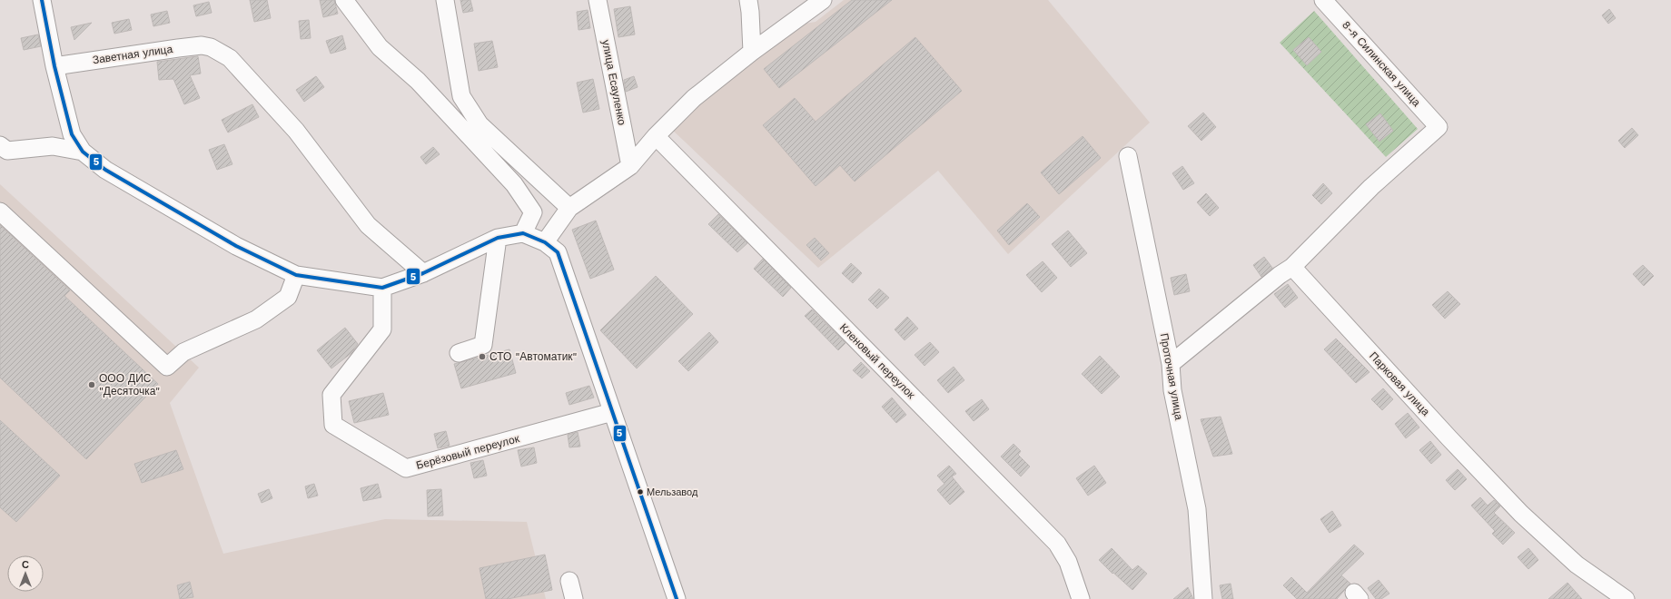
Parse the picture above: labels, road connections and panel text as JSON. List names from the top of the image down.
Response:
{
  "streets": {
    "street": [
      "Заветная улица",
      "8-я Силинская улица",
      "улица Есауленко",
      "Кленовый переулок",
      "Проточная улица",
      "Парковая улица",
      "Берёзовый переулок"
    ]
  },
  "crossings": [
    ["8-я Силинская улица", "Парковая улица"]
  ],
  "places": ["СТО \"Автоматик\"", "ООО ДИС \"Десяточка\"", "Мельзавод"],
  "lines": ["transit line 5"],
  "north": "top"
}
